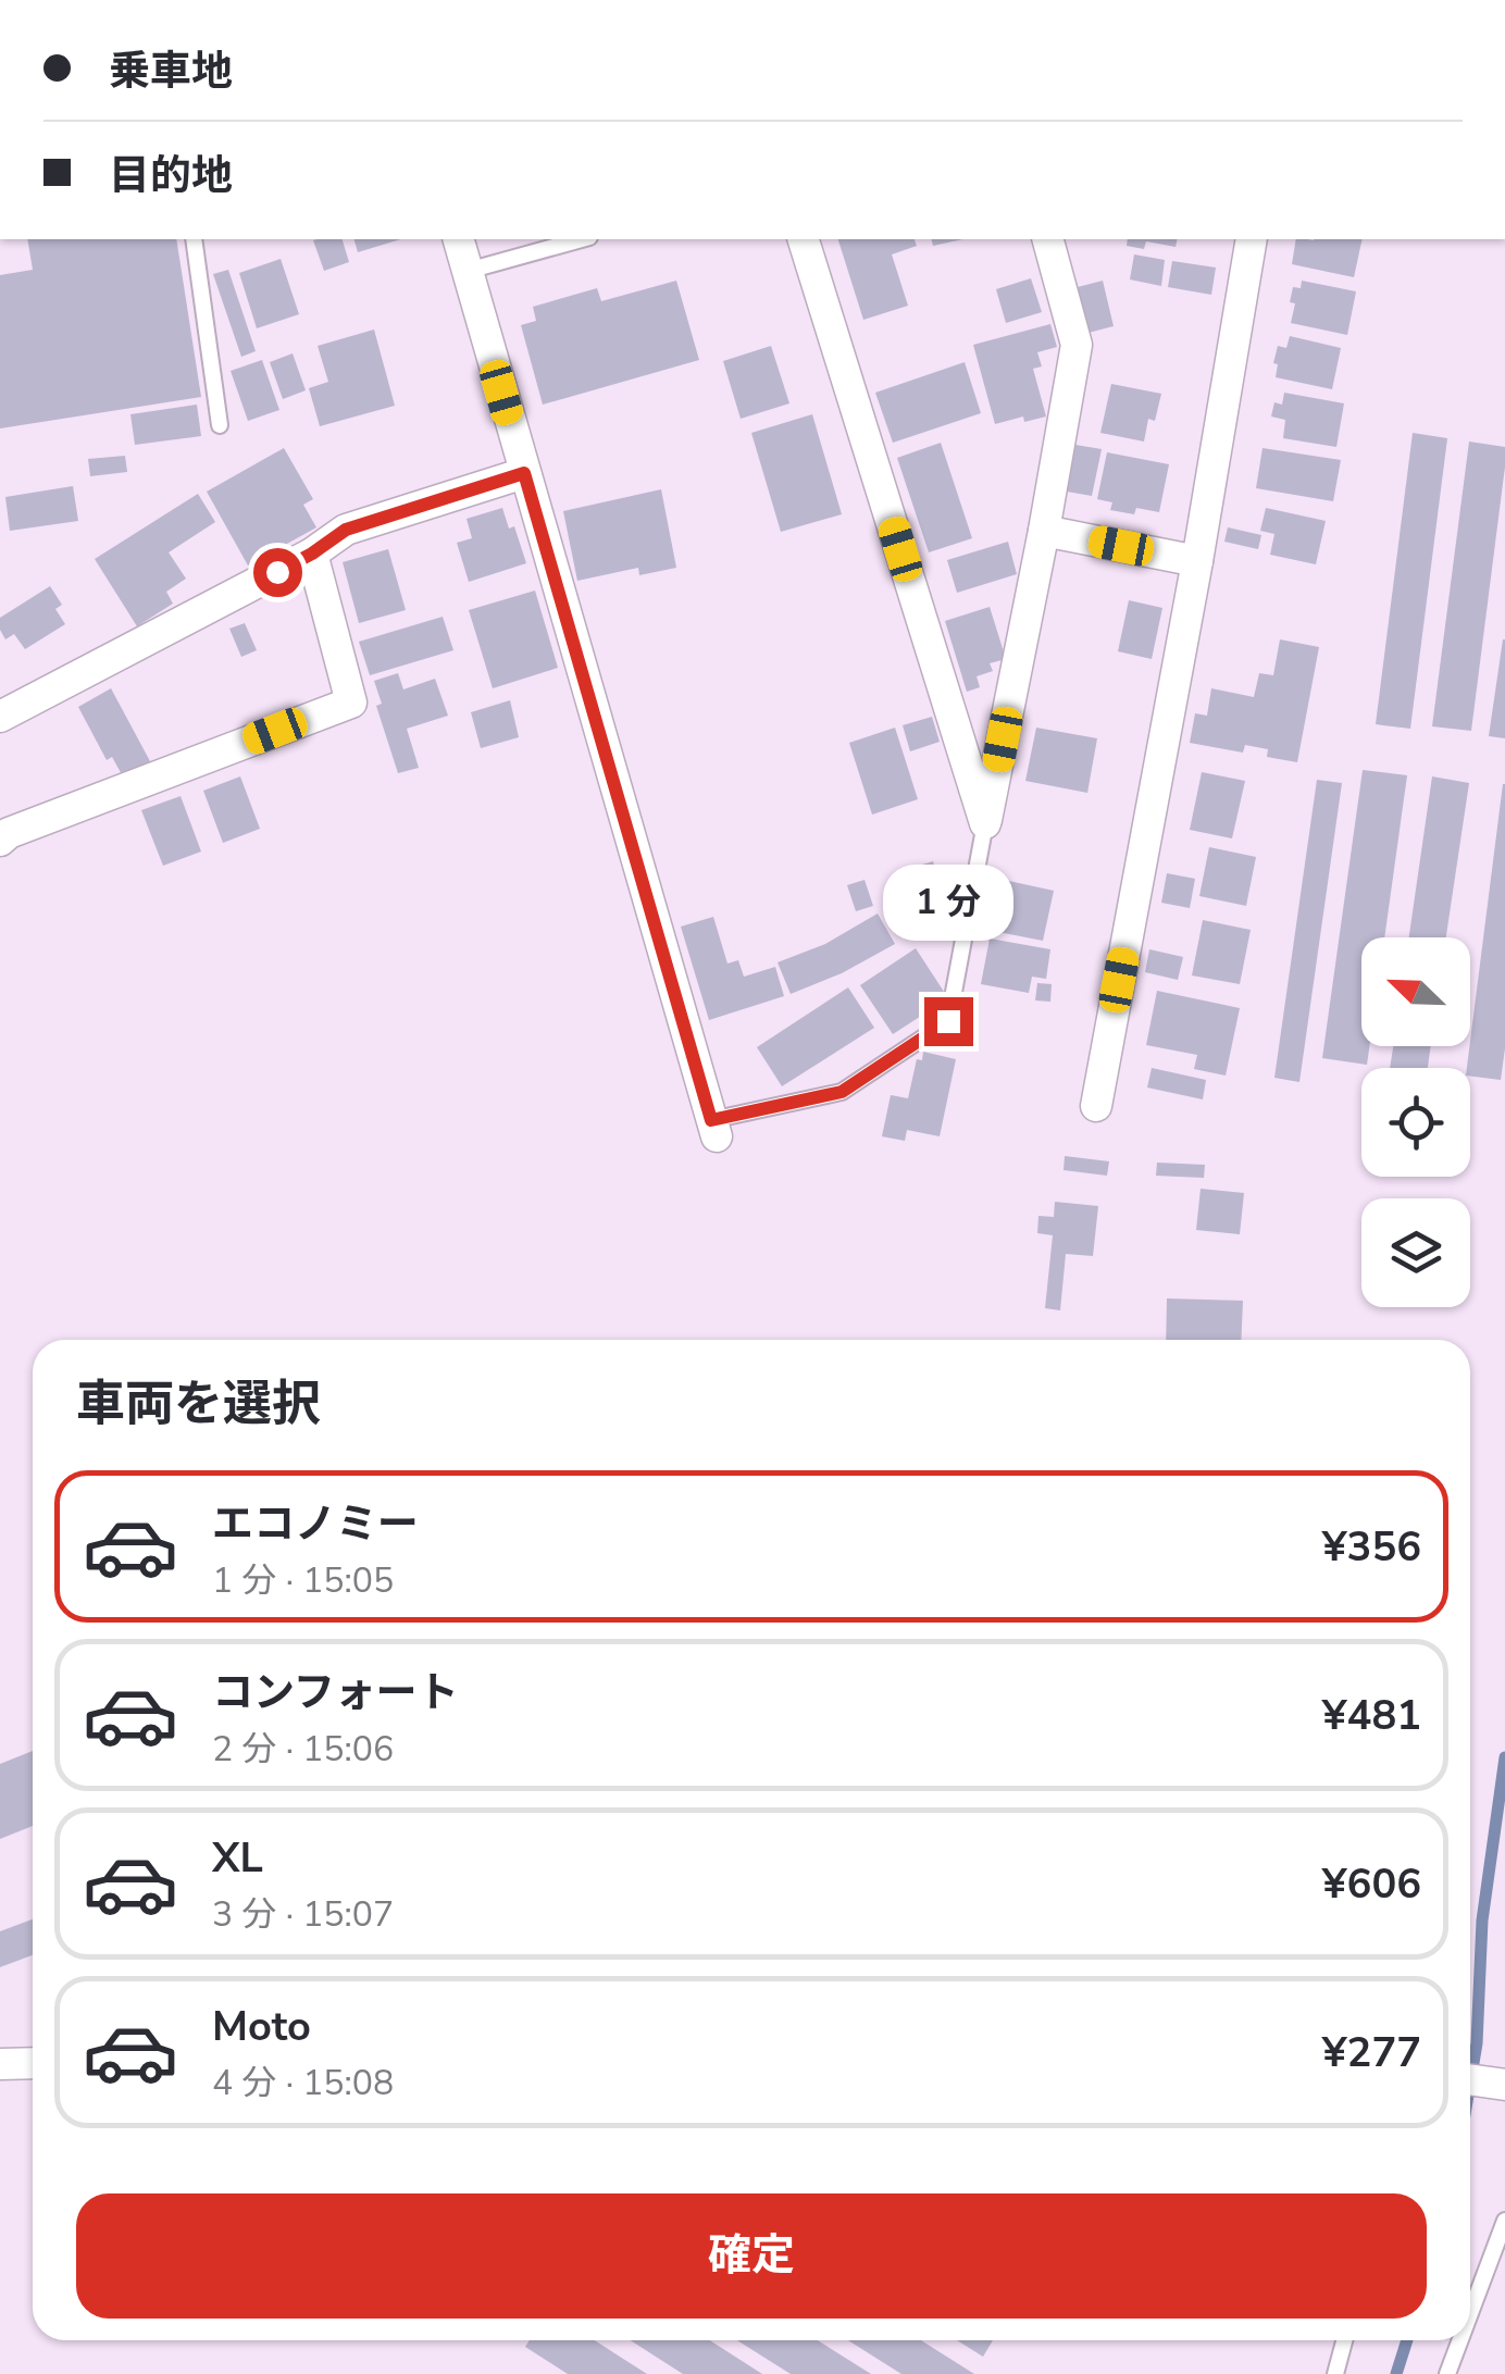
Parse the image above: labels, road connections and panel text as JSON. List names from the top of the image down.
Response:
{
  "north": "top left",
  "page": {
    "banner": ["乗車地", "目的地"],
    "bubble": "1 分",
    "heading": "車両を選択",
    "list": [
      {
        "name": "エコノミー",
        "note": "1 分 · 15:05",
        "value": "¥356"
      },
      {
        "name": "コンフォート",
        "note": "2 分 · 15:06",
        "value": "¥481"
      },
      {
        "name": "XL",
        "note": "3 分 · 15:07",
        "value": "¥606"
      },
      {
        "name": "Moto",
        "note": "4 分 · 15:08",
        "value": "¥277"
      }
    ],
    "buttons": "確定"
  }
}
